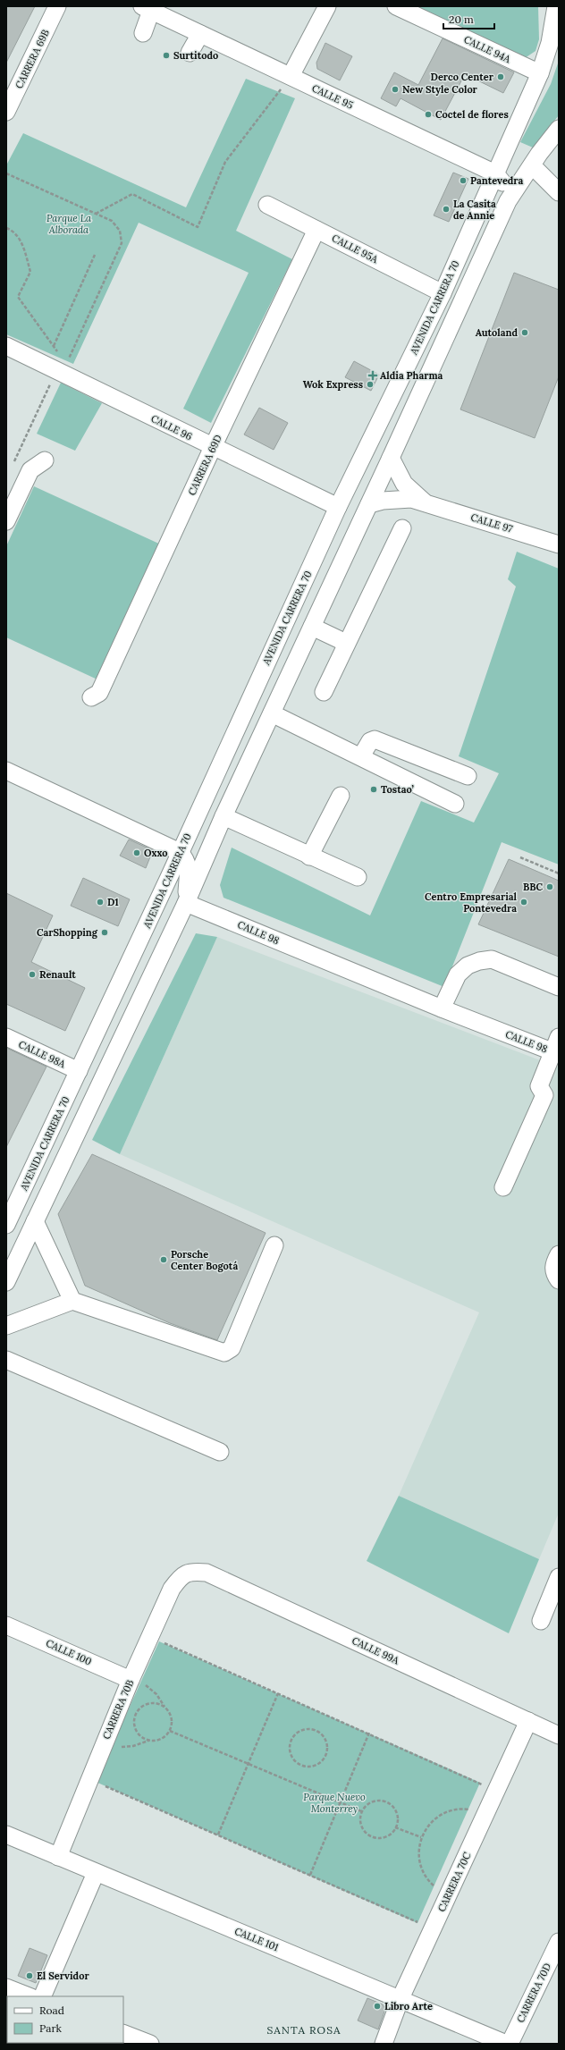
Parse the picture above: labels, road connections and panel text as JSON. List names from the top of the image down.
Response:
{
  "streets": {
    "street": [
      "CALLE 94A",
      "CARRERA 69B",
      "CALLE 95",
      "CALLE 95A",
      "AVENIDA CARRERA 70",
      "CALLE 96",
      "CARRERA 69D",
      "CALLE 97",
      "CALLE 98",
      "CALLE 98A",
      "CALLE 99A",
      "CALLE 100",
      "CARRERA 70B",
      "CARRERA 70C",
      "CALLE 101",
      "CARRERA 70D"
    ]
  },
  "crossings": [
    ["CALLE 94A", "AVENIDA CARRERA 70"],
    ["CALLE 95", "AVENIDA CARRERA 70"],
    ["CALLE 95A", "AVENIDA CARRERA 70"],
    ["CALLE 95A", "CARRERA 69D"],
    ["AVENIDA CARRERA 70", "CALLE 96"],
    ["AVENIDA CARRERA 70", "CALLE 98A"],
    ["CALLE 96", "CARRERA 69D"],
    ["CALLE 99A", "CARRERA 70B"],
    ["CALLE 99A", "CARRERA 70C"],
    ["CALLE 100", "CARRERA 70B"],
    ["CARRERA 70B", "CALLE 101"],
    ["CARRERA 70C", "CALLE 101"]
  ],
  "districts": ["SANTA ROSA"],
  "parks": ["Parque La Alborada", "Parque Nuevo Monterrey"],
  "places": {
    "other": [
      "Surtitodo",
      "Derco Center",
      "New Style Color",
      "Coctel de flores",
      "Pantevedra",
      "La Casita de Annie",
      "Autoland",
      "Wok Express",
      "Tostao’",
      "Oxxo",
      "BBC",
      "D1",
      "Centro Empresarial Pontevedra",
      "CarShopping",
      "Renault",
      "Porsche Center Bogotá",
      "El Servidor",
      "Libro Arte"
    ],
    "health": ["Aldia Pharma"]
  },
  "legend": ["Road", "Park"],
  "scale_bar": "20 m"
}
